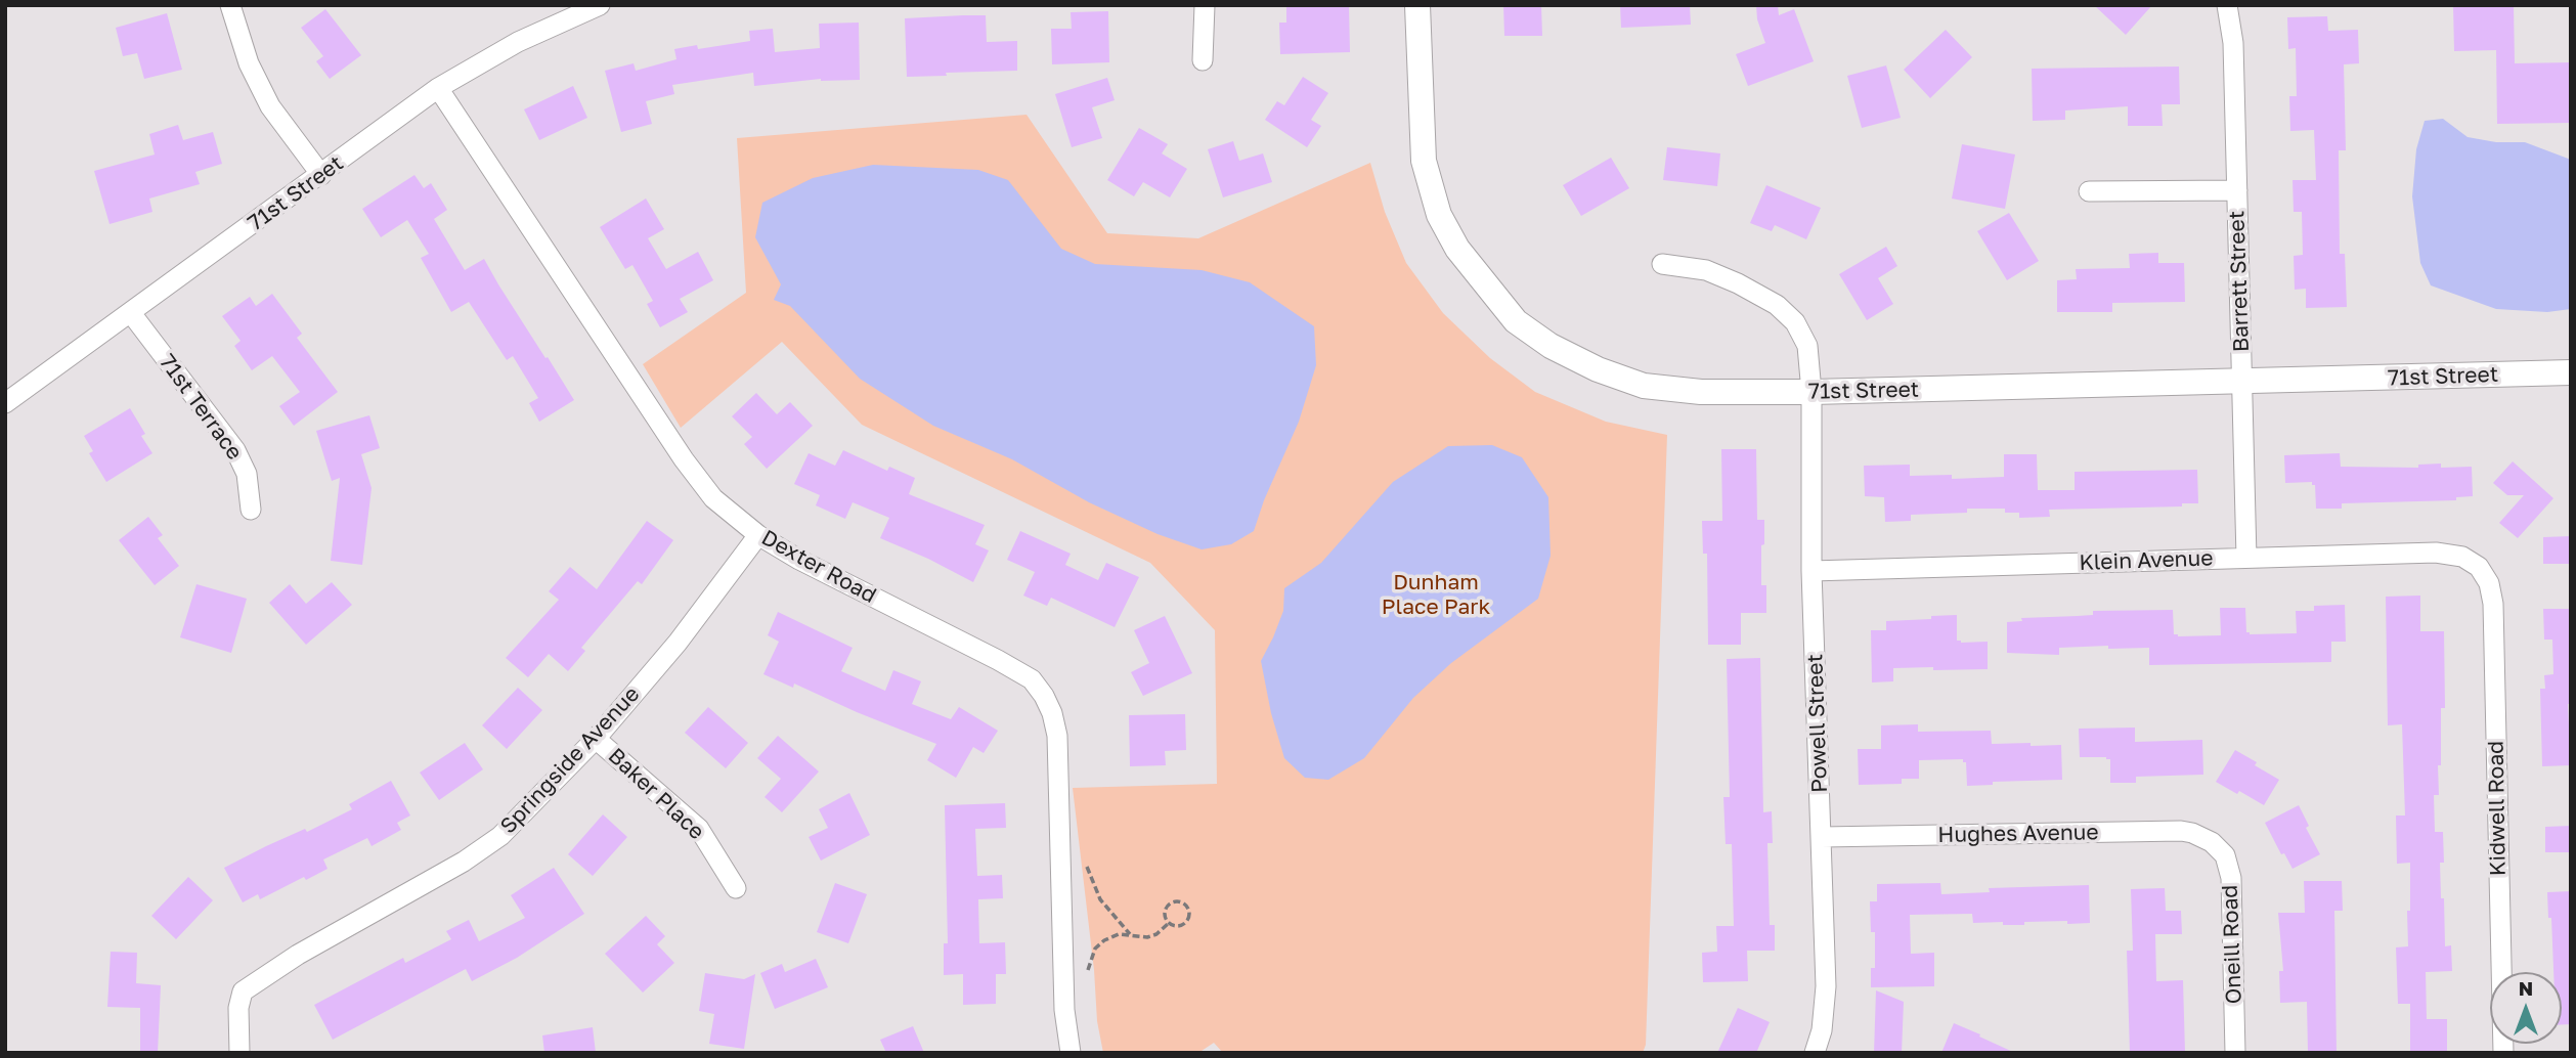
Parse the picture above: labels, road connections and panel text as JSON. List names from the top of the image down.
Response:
{
  "streets": {
    "street": [
      "71st Street",
      "Barrett Street",
      "71st Terrace",
      "Klein Avenue",
      "Dexter Road",
      "Powell Street",
      "Springside Avenue",
      "Baker Place",
      "Kidwell Road",
      "Hughes Avenue",
      "Oneill Road"
    ]
  },
  "crossings": [
    ["71st Street", "Barrett Street"],
    ["71st Street", "71st Terrace"],
    ["71st Street", "Dexter Road"],
    ["71st Street", "Powell Street"],
    ["Barrett Street", "Klein Avenue"],
    ["Klein Avenue", "Powell Street"],
    ["Klein Avenue", "Kidwell Road"],
    ["Dexter Road", "Springside Avenue"],
    ["Powell Street", "Hughes Avenue"],
    ["Springside Avenue", "Baker Place"],
    ["Hughes Avenue", "Oneill Road"]
  ],
  "parks": ["Dunham Place Park"],
  "north": "top"
}
